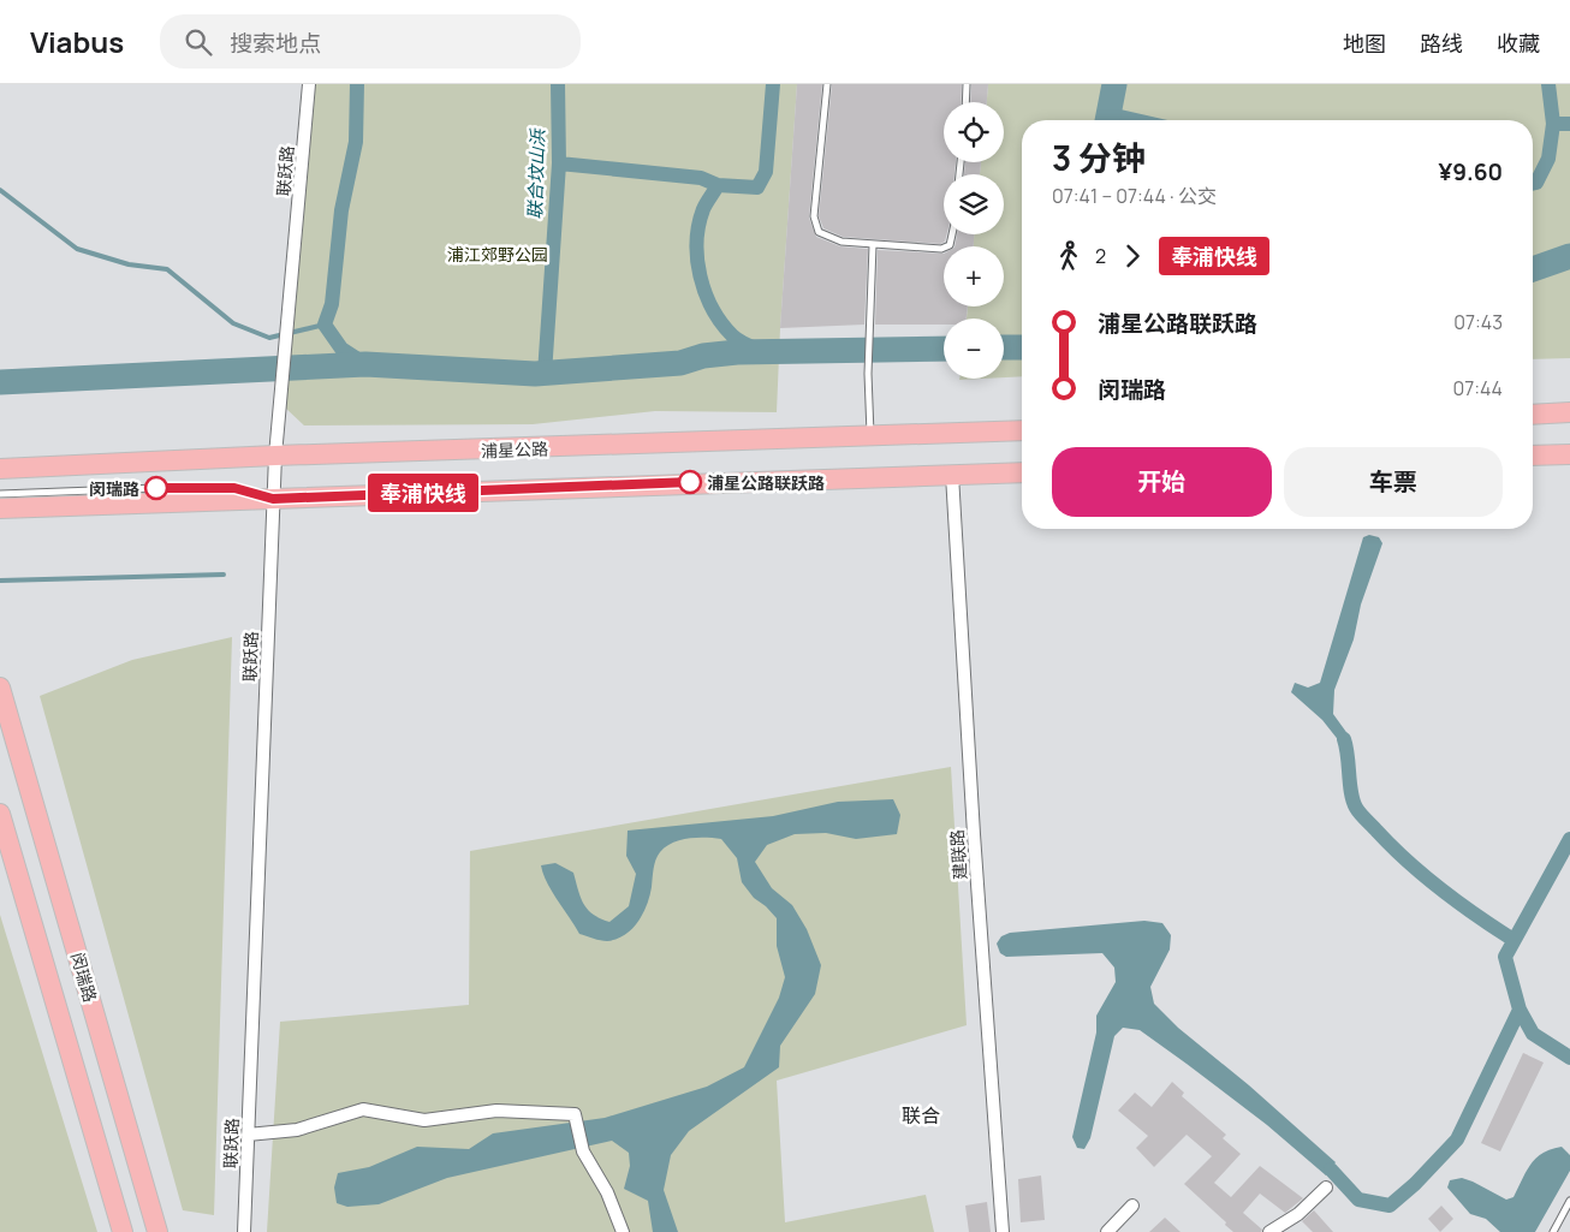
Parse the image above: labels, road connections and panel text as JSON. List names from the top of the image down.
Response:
{
  "streets": {
    "main road": ["浦星公路", "闵瑞路"],
    "street": ["联跃路", "建联路"]
  },
  "crossings": [
    ["联跃路", "浦星公路"]
  ],
  "districts": ["联合"],
  "water": ["联合坟山浜"],
  "parks": ["浦江郊野公园"],
  "places": ["浦星公路联跃路", "闵瑞路"],
  "lines": ["bus line 奉浦快线"],
  "page": {
    "header": "Viabus",
    "search": "搜索地点",
    "nav": ["地图", "路线", "收藏"],
    "on_map": "奉浦快线",
    "map_buttons": ["+", "−"],
    "heading": ["3 分钟", "07:41 – 07:44 · 公交", "¥9.60"],
    "legs": ["2", "奉浦快线"],
    "list": [
      {
        "name": "浦星公路联跃路",
        "value": "07:43"
      },
      {
        "name": "闵瑞路",
        "value": "07:44"
      }
    ],
    "buttons": ["开始", "车票"]
  }
}
